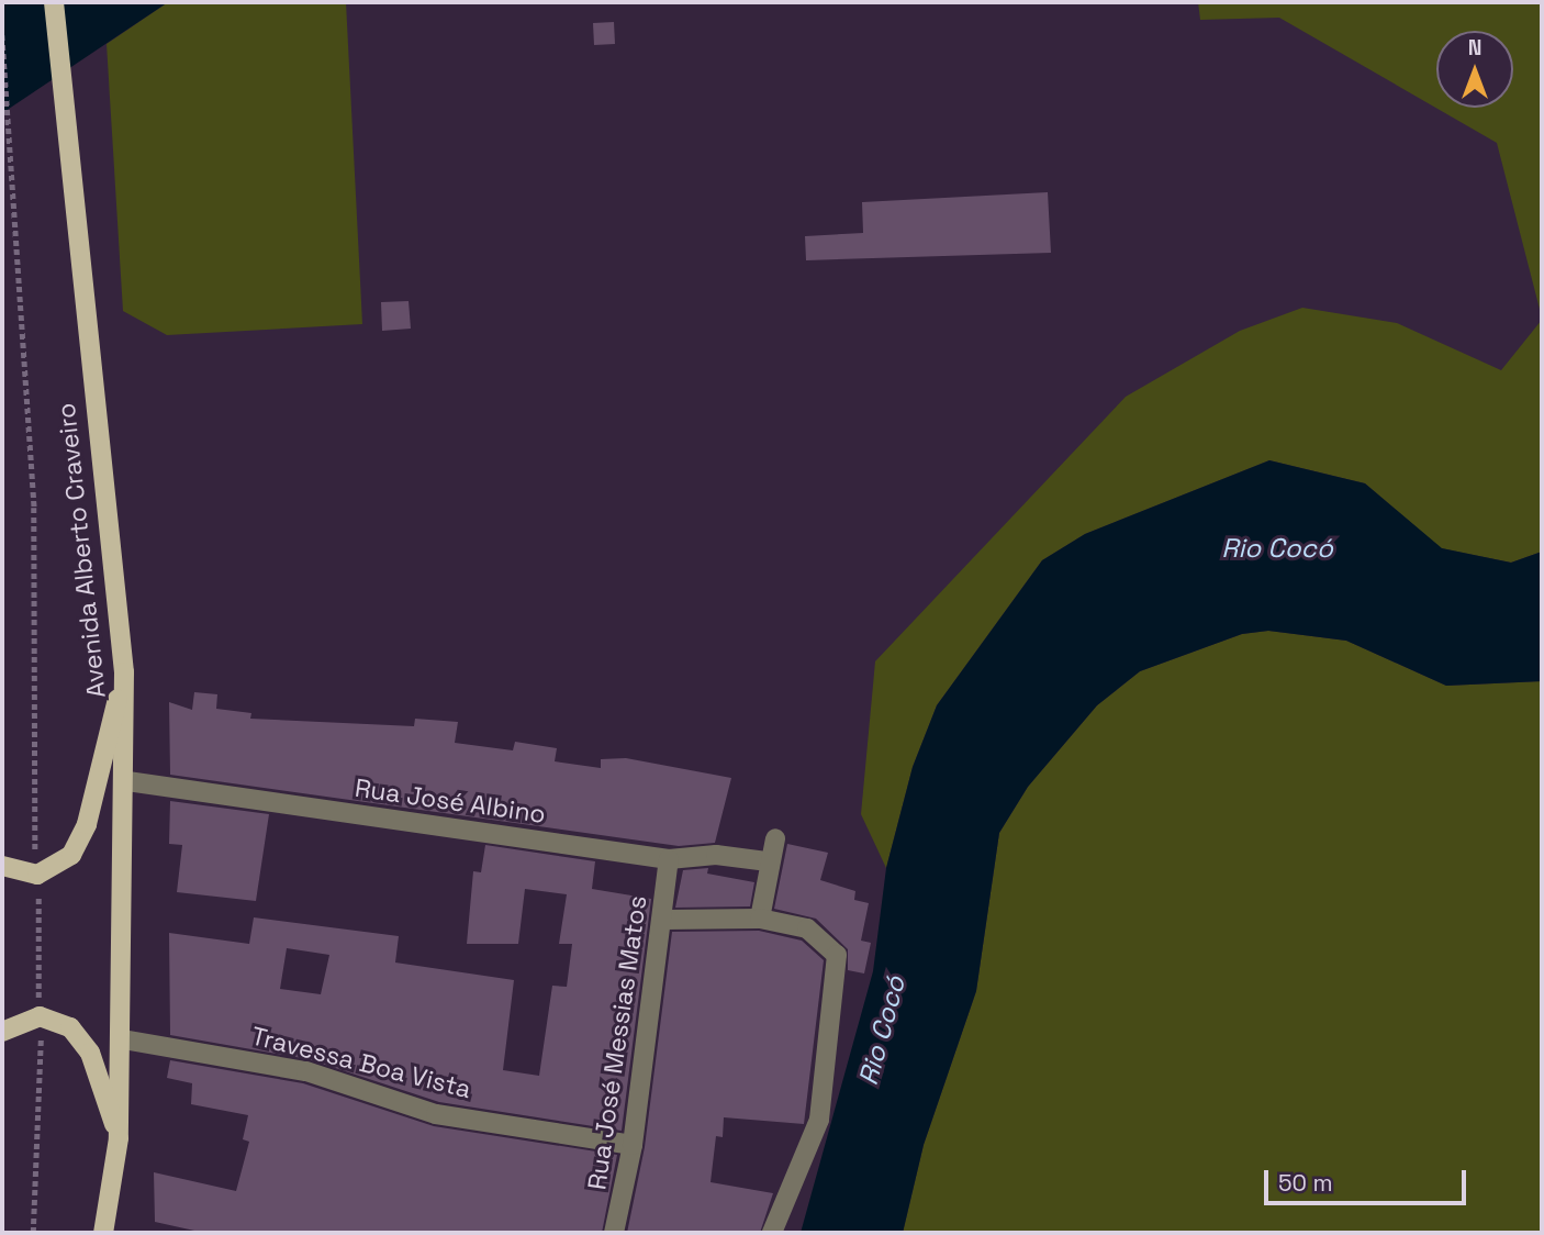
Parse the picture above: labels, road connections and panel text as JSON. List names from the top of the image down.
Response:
{
  "streets": {
    "main road": ["Avenida Alberto Craveiro"],
    "street": ["Rua José Albino", "Rua José Messias Matos", "Travessa Boa Vista"]
  },
  "crossings": [
    ["Avenida Alberto Craveiro", "Rua José Albino"],
    ["Avenida Alberto Craveiro", "Travessa Boa Vista"],
    ["Rua José Albino", "Rua José Messias Matos"],
    ["Rua José Messias Matos", "Travessa Boa Vista"]
  ],
  "water": ["Rio Cocó"],
  "scale_bar": "50 m",
  "north": "top"
}
